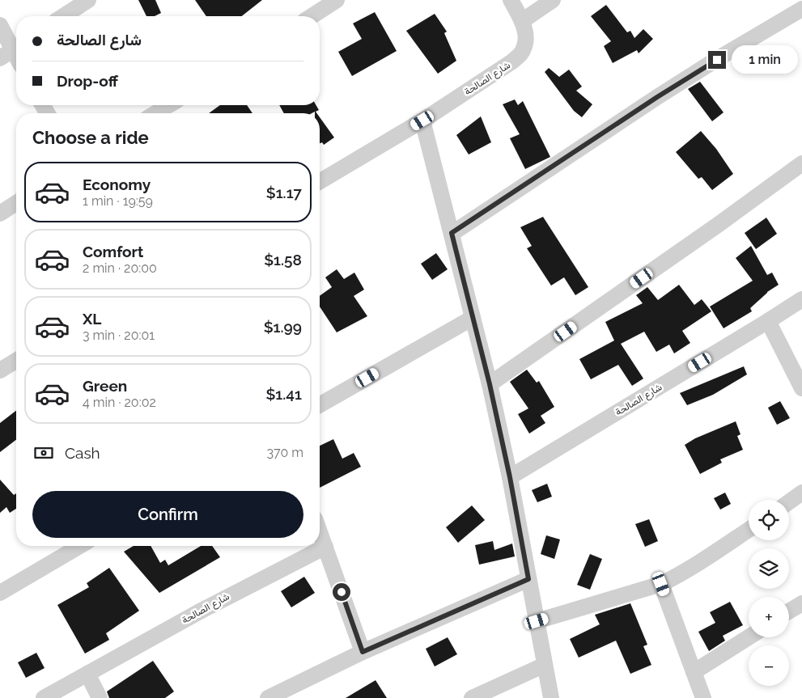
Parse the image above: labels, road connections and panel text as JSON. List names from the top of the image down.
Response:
{
  "streets": {
    "street": ["شارع الصالحة"]
  },
  "page": {
    "banner": ["شارع الصالحة", "Drop-off"],
    "bubble": "1 min",
    "heading": "Choose a ride",
    "list": [
      {
        "name": "Economy",
        "note": "1 min · 19:59",
        "value": "$1.17"
      },
      {
        "name": "Comfort",
        "note": "2 min · 20:00",
        "value": "$1.58"
      },
      {
        "name": "XL",
        "note": "3 min · 20:01",
        "value": "$1.99"
      },
      {
        "name": "Green",
        "note": "4 min · 20:02",
        "value": "$1.41"
      }
    ],
    "pay": ["Cash", "370 m"],
    "buttons": "Confirm",
    "map_buttons": ["+", "−"]
  }
}
